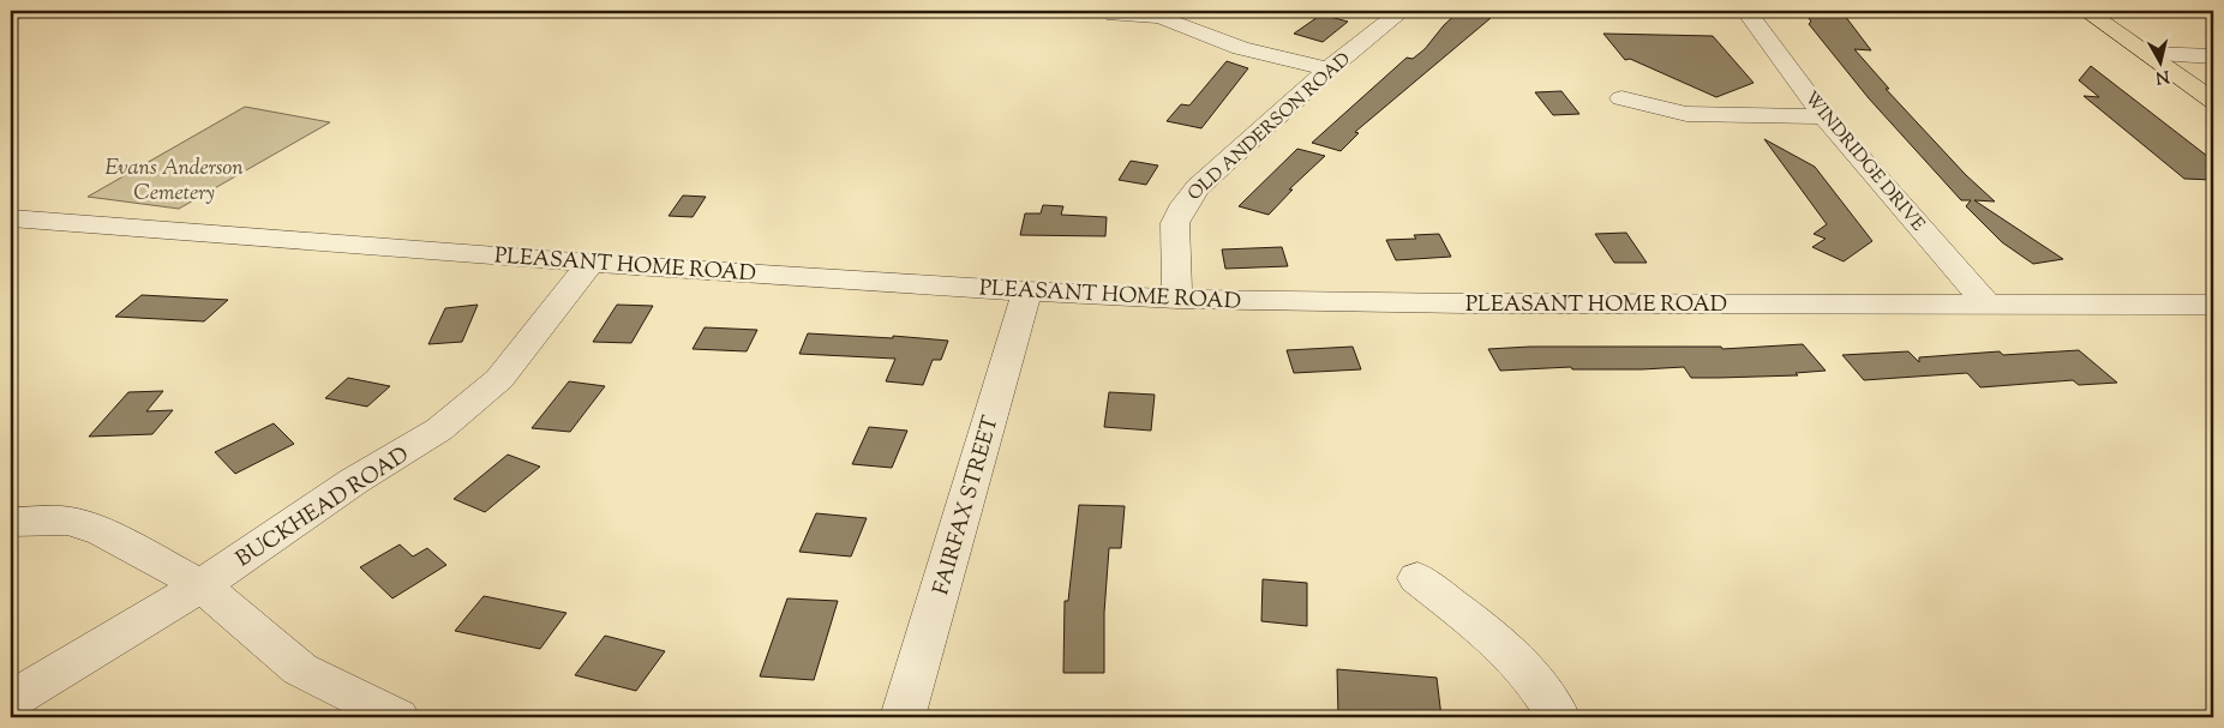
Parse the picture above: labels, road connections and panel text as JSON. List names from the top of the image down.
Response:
{
  "streets": {
    "street": [
      "OLD ANDERSON ROAD",
      "WINDRIDGE DRIVE",
      "PLEASANT HOME ROAD",
      "FAIRFAX STREET",
      "BUCKHEAD ROAD"
    ]
  },
  "crossings": [
    ["OLD ANDERSON ROAD", "PLEASANT HOME ROAD"],
    ["WINDRIDGE DRIVE", "PLEASANT HOME ROAD"],
    ["PLEASANT HOME ROAD", "FAIRFAX STREET"],
    ["PLEASANT HOME ROAD", "BUCKHEAD ROAD"]
  ],
  "parks": ["Evans Anderson Cemetery"],
  "north": "bottom"
}
